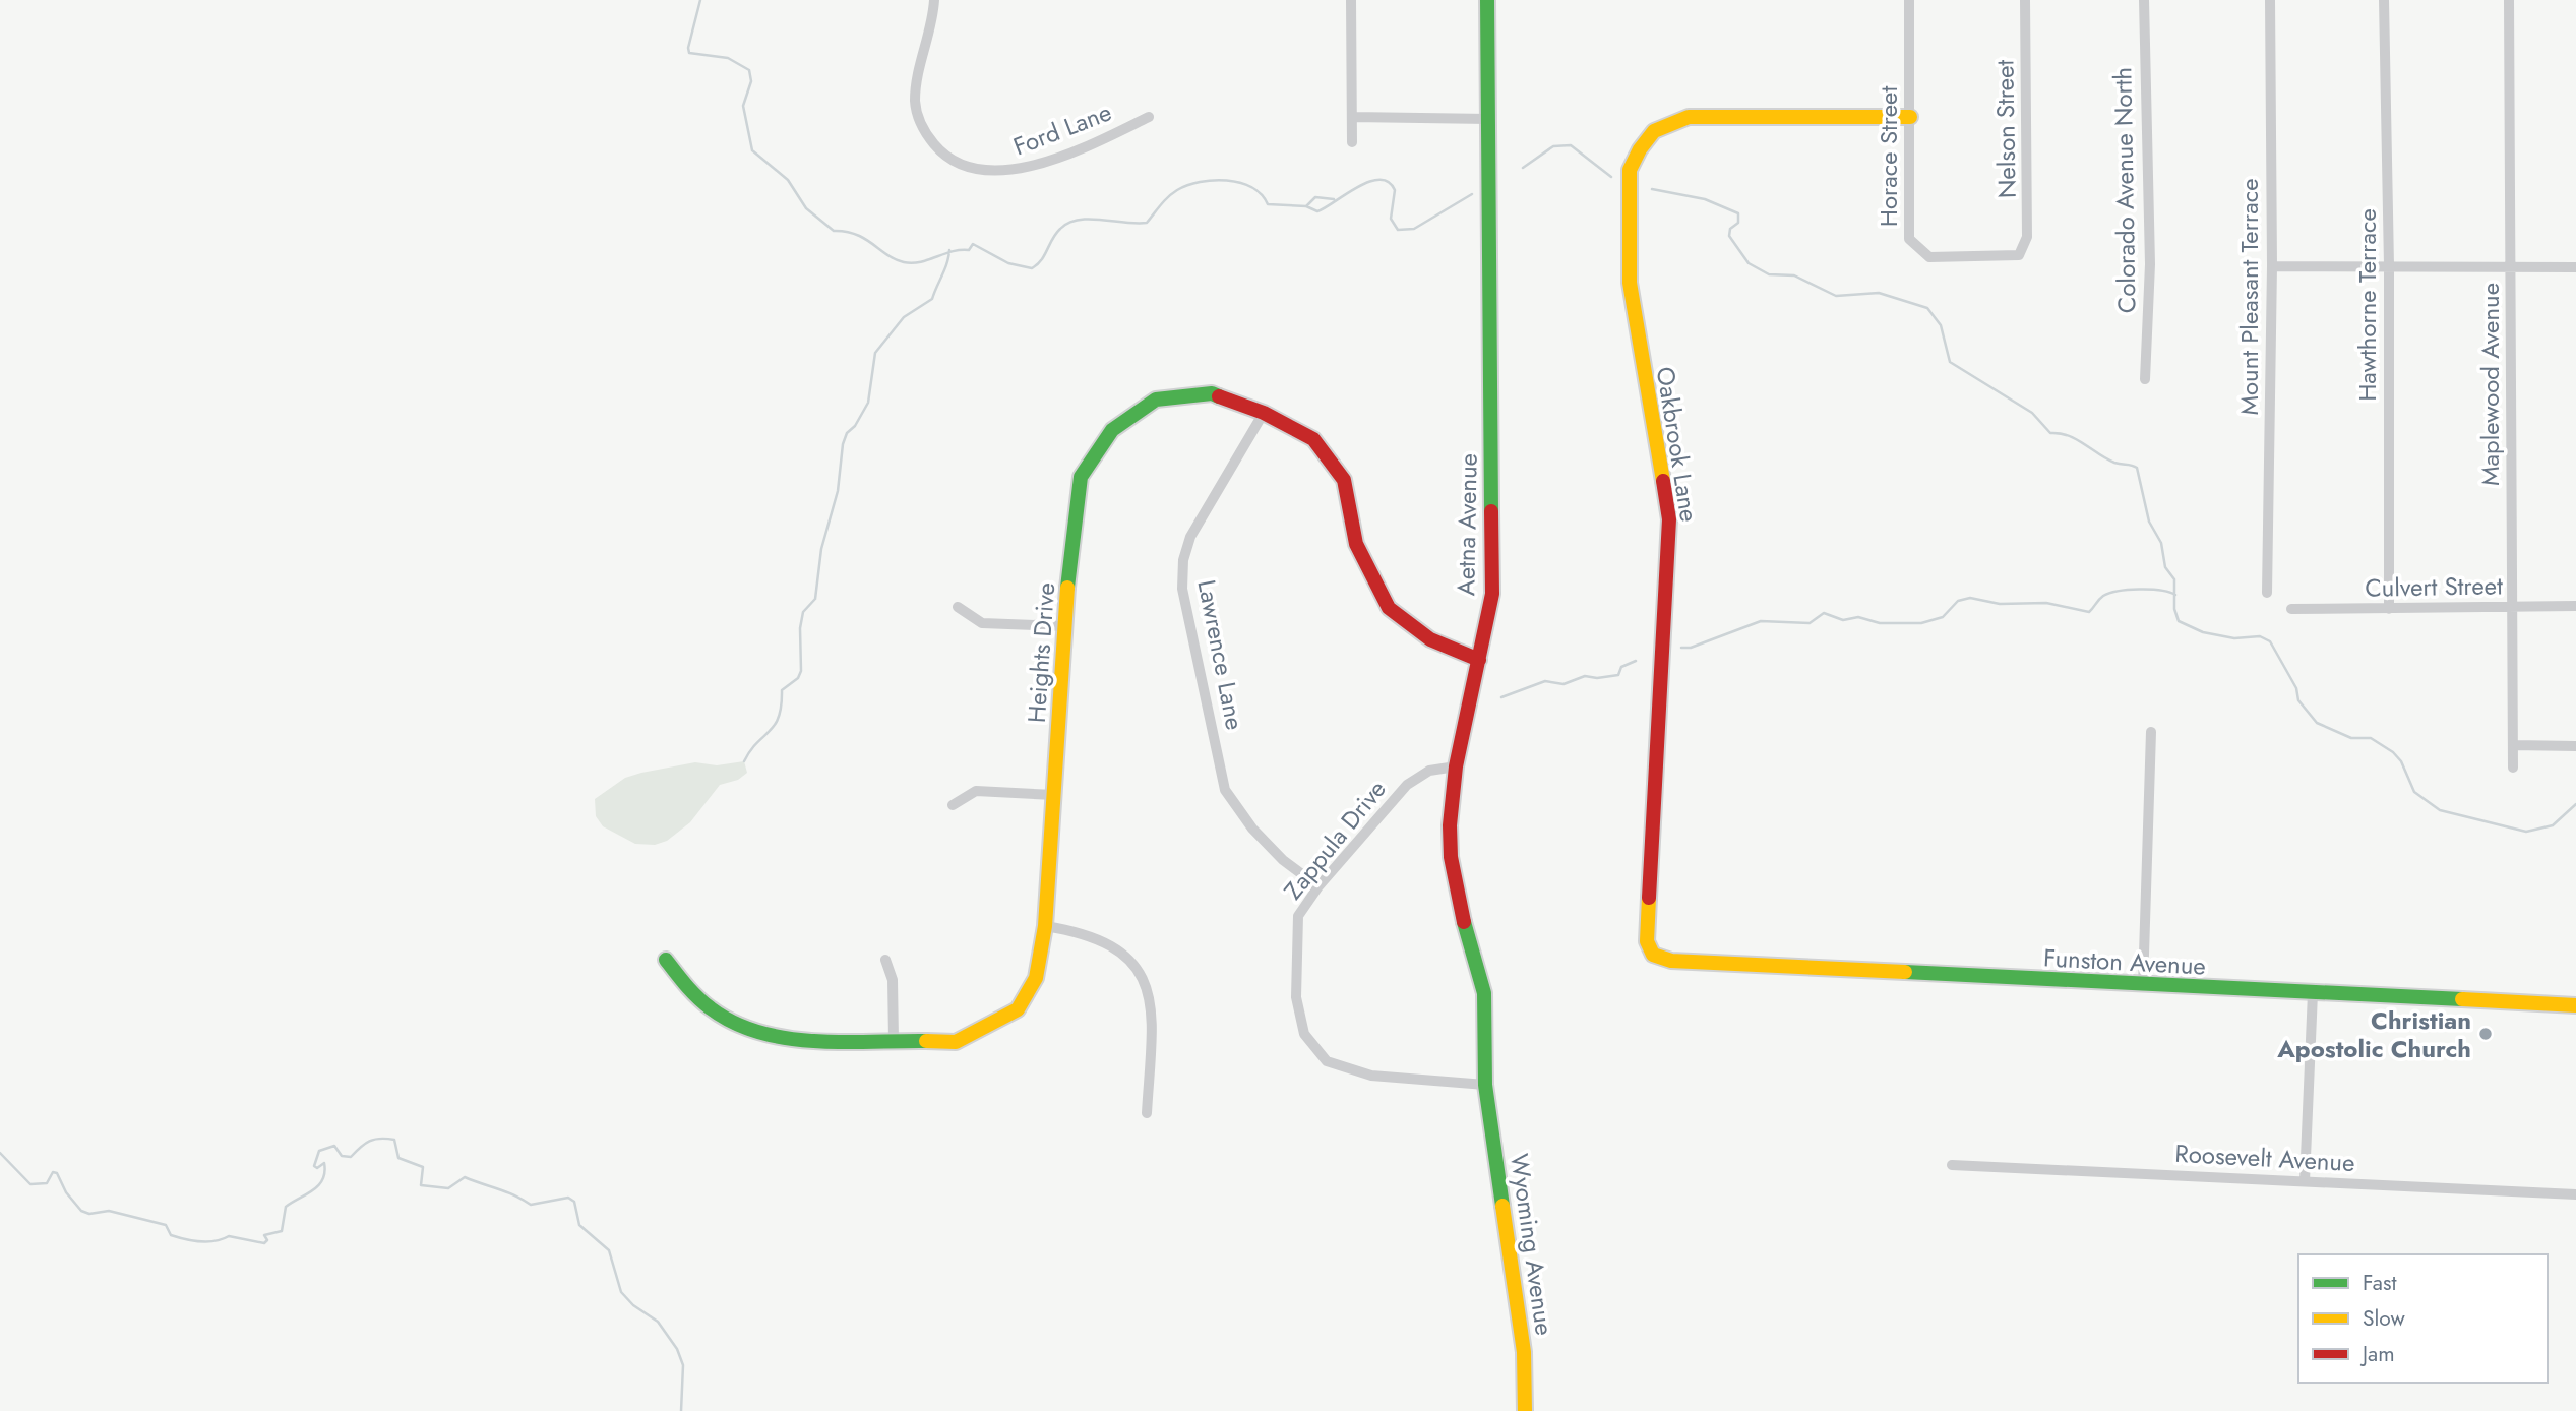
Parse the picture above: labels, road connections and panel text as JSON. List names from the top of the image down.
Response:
{
  "streets": {
    "street": [
      "Ford Lane",
      "Nelson Street",
      "Horace Street",
      "Colorado Avenue North",
      "Mount Pleasant Terrace",
      "Hawthorne Terrace",
      "Maplewood Avenue",
      "Oakbrook Lane",
      "Aetna Avenue",
      "Culvert Street",
      "Heights Drive",
      "Lawrence Lane",
      "Zappula Drive",
      "Funston Avenue",
      "Roosevelt Avenue",
      "Wyoming Avenue"
    ]
  },
  "crossings": [
    ["Nelson Street", "Horace Street"],
    ["Horace Street", "Oakbrook Lane"],
    ["Hawthorne Terrace", "Culvert Street"],
    ["Maplewood Avenue", "Culvert Street"],
    ["Oakbrook Lane", "Funston Avenue"],
    ["Aetna Avenue", "Heights Drive"],
    ["Aetna Avenue", "Zappula Drive"],
    ["Aetna Avenue", "Wyoming Avenue"],
    ["Heights Drive", "Lawrence Lane"],
    ["Lawrence Lane", "Zappula Drive"],
    ["Zappula Drive", "Wyoming Avenue"]
  ],
  "places": ["Christian Apostolic Church"],
  "legend": ["Fast", "Slow", "Jam"]
}
